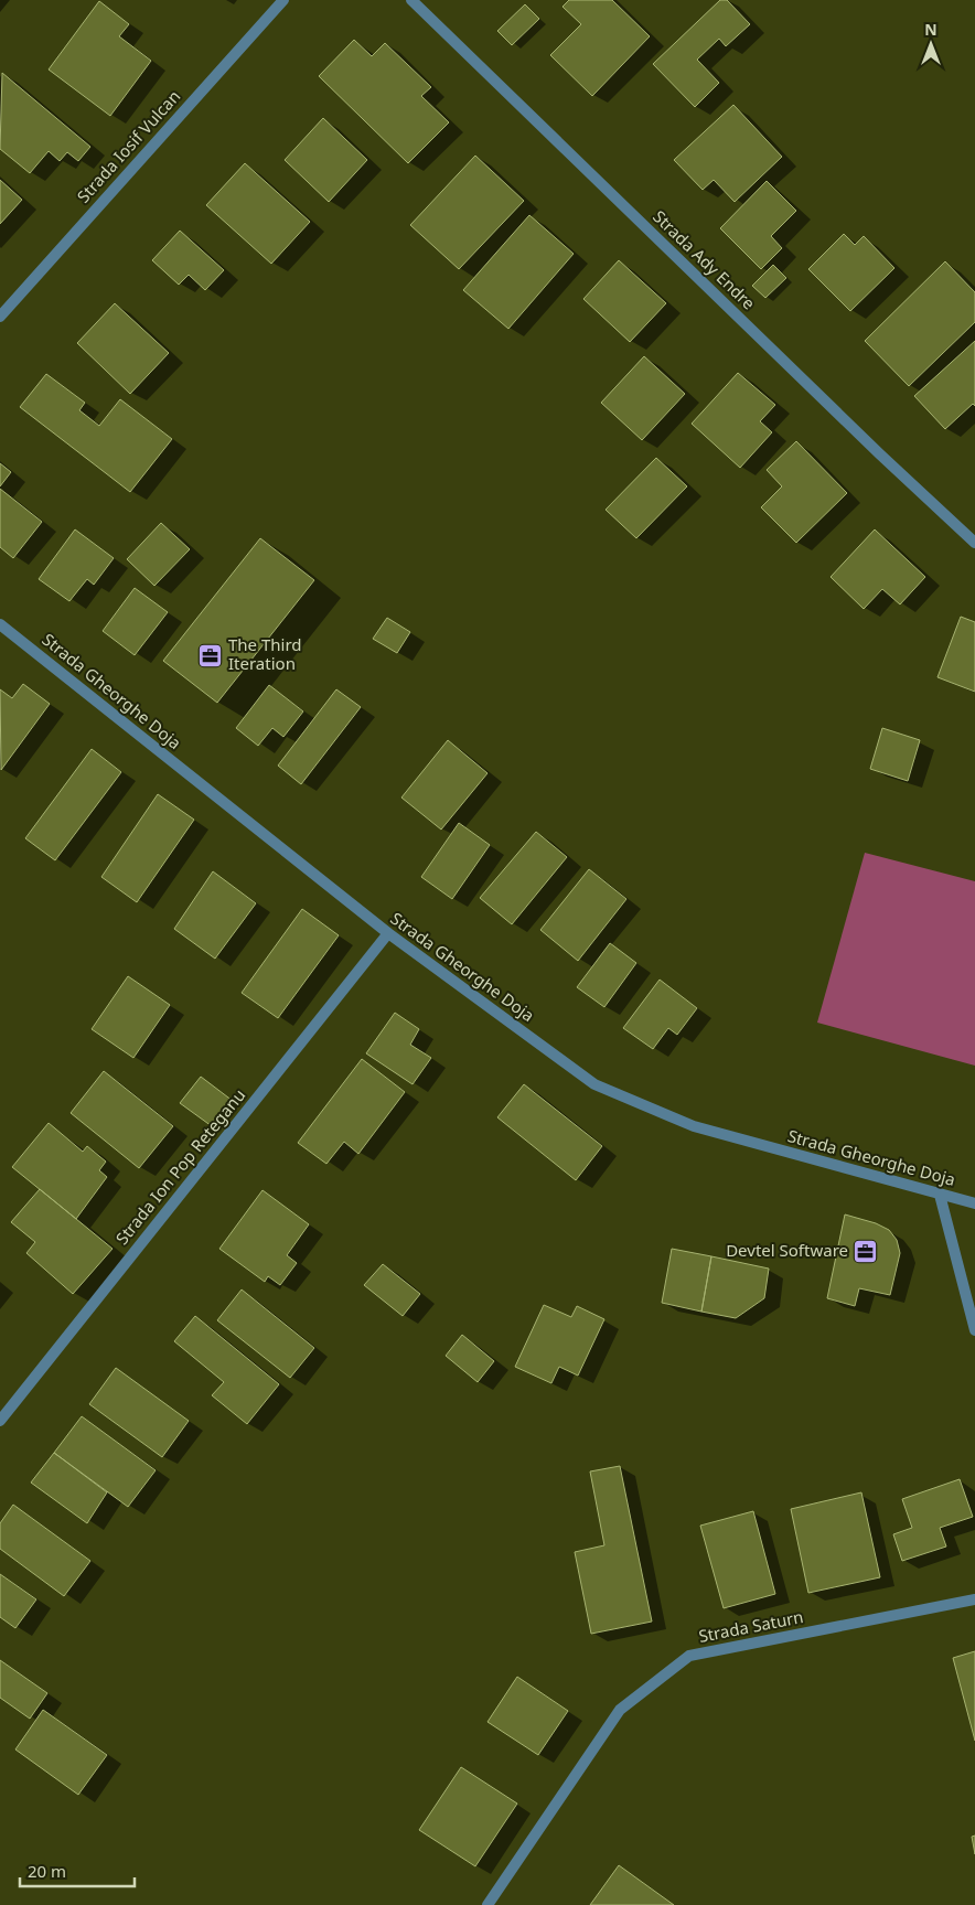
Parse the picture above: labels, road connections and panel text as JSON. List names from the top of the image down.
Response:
{
  "streets": {
    "street": [
      "Strada Iosif Vulcan",
      "Strada Ady Endre",
      "Strada Gheorghe Doja",
      "Strada Ion Pop Reteganu",
      "Strada Saturn"
    ]
  },
  "crossings": [
    ["Strada Gheorghe Doja", "Strada Ion Pop Reteganu"]
  ],
  "places": {
    "office": ["The Third Iteration", "Devtel Software"]
  },
  "scale_bar": "20 m",
  "north": "top"
}
